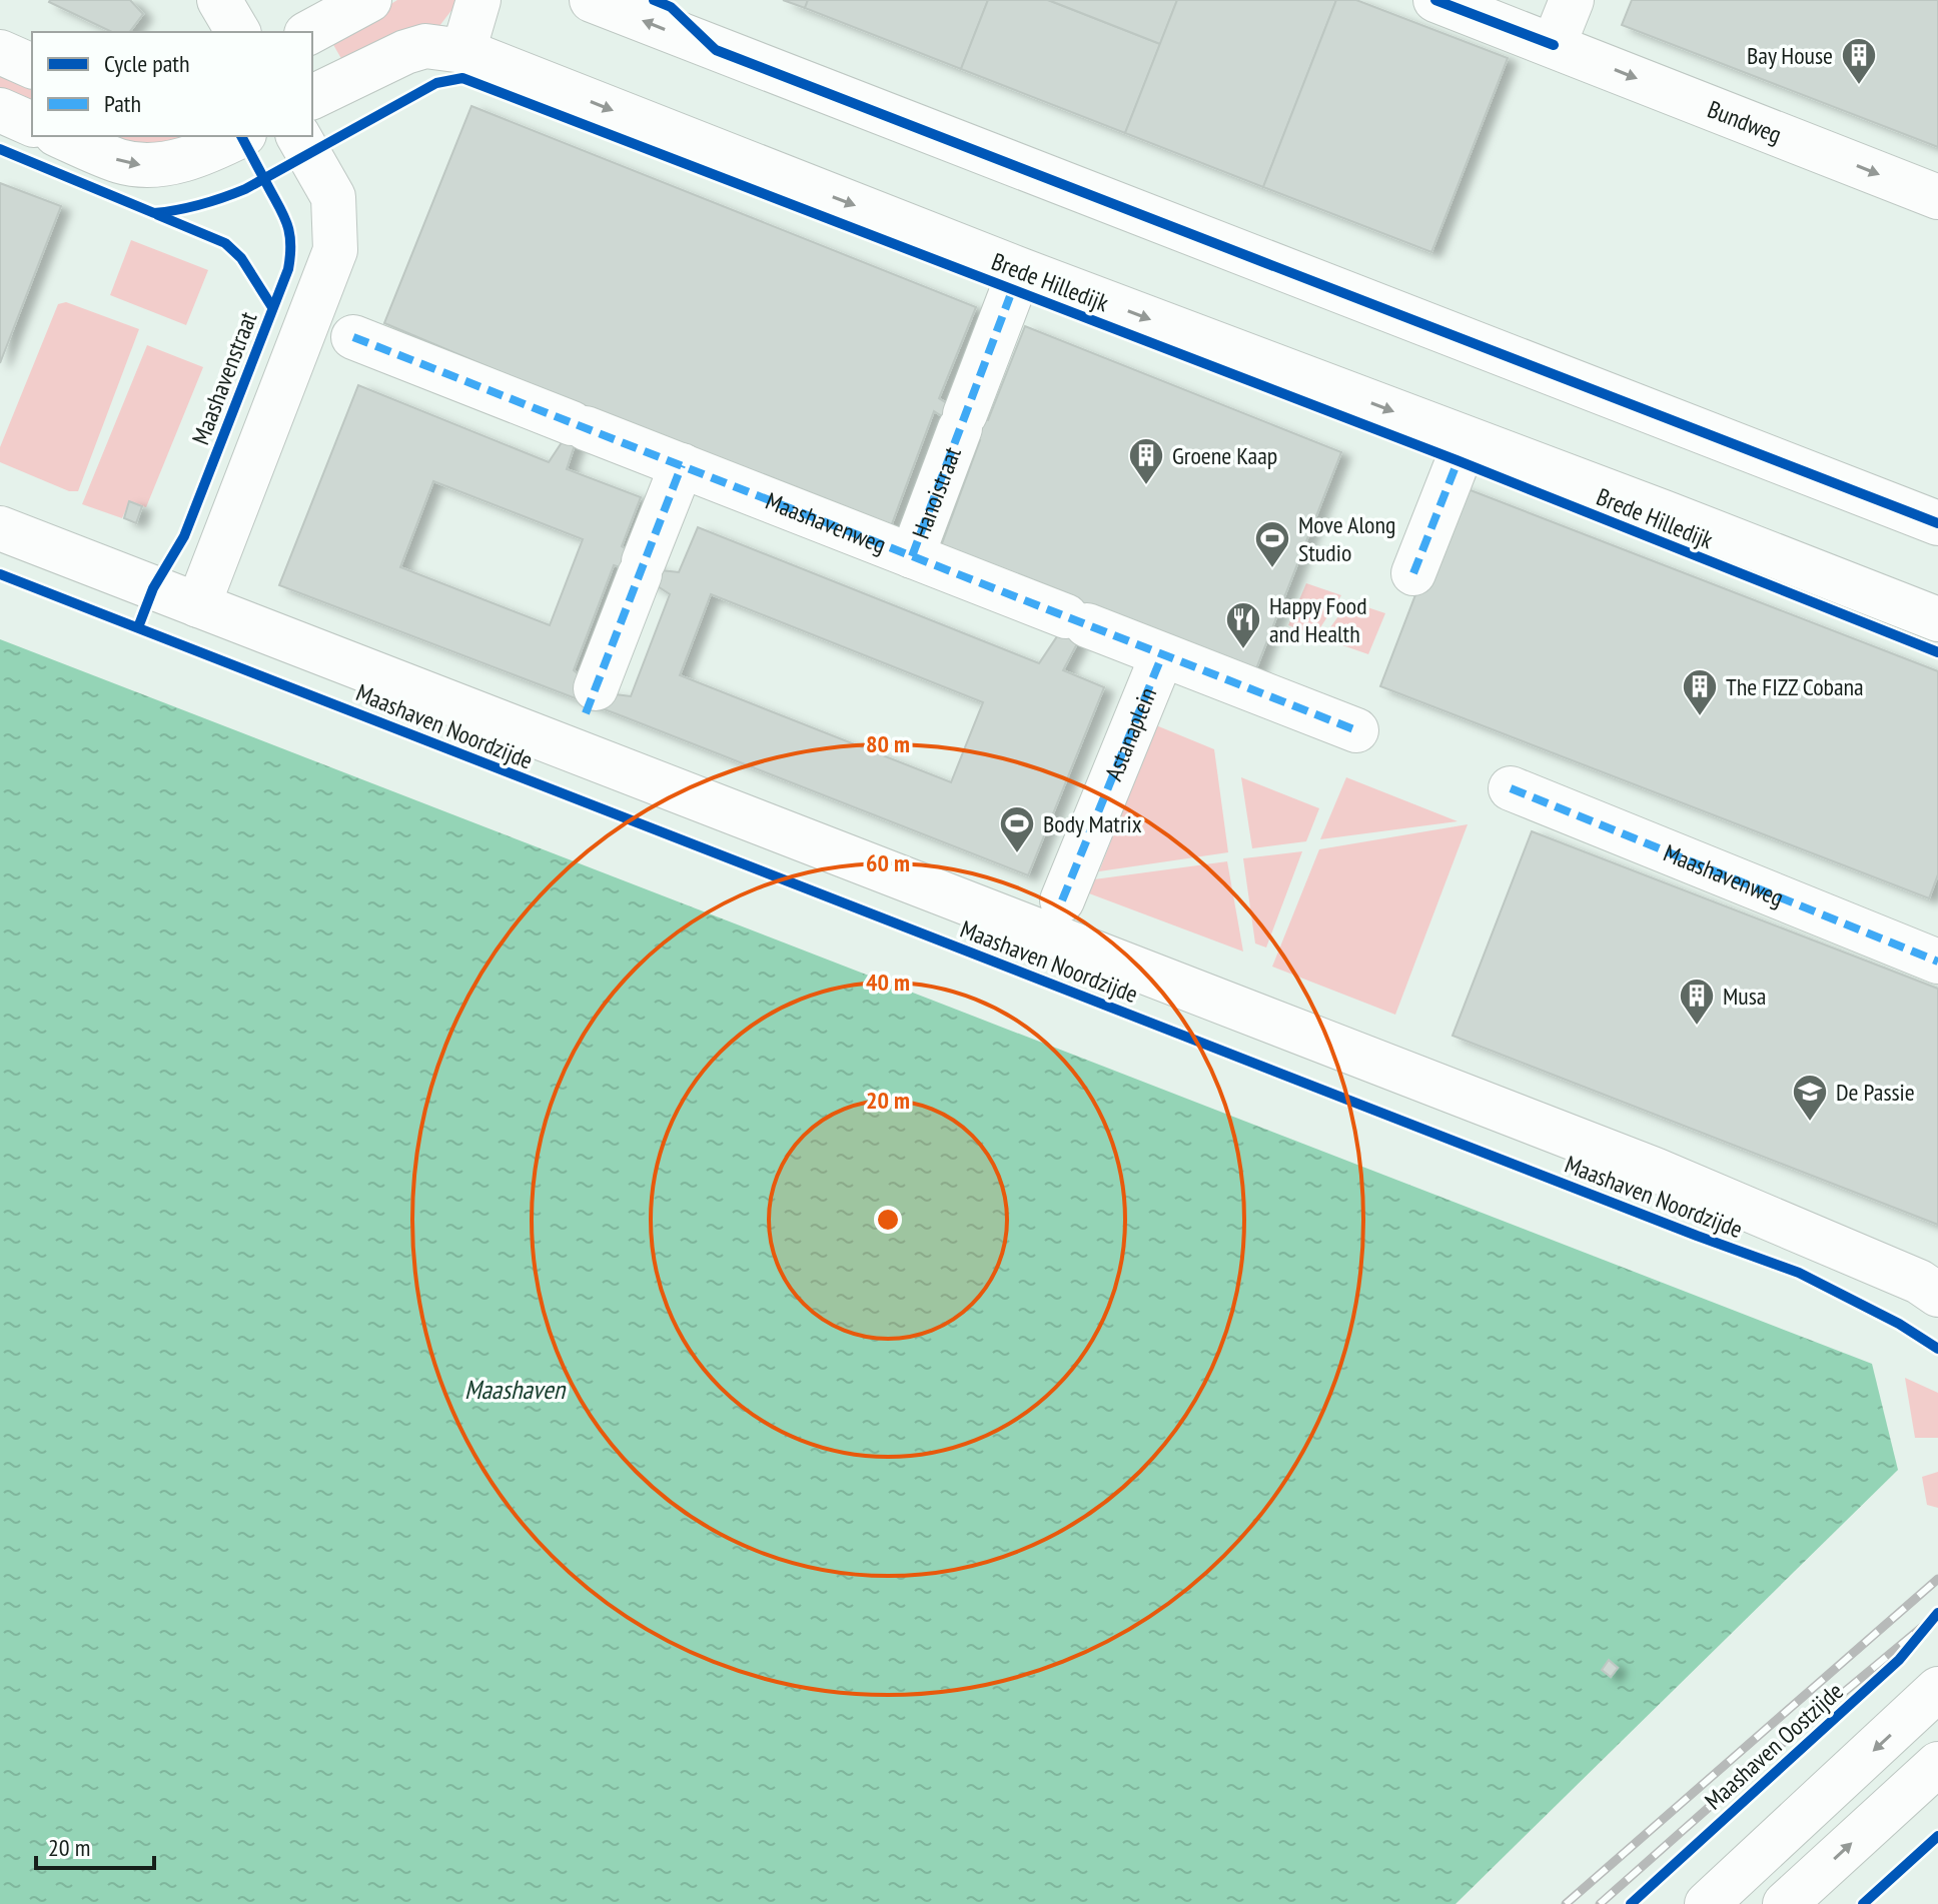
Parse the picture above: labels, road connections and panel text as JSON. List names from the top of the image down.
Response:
{
  "streets": {
    "street": [
      "Bundweg",
      "Brede Hilledijk",
      "Hanoistraat",
      "Maashavenweg",
      "Maashaven Noordzijde",
      "Astanaplein"
    ],
    "cycle path": ["Maashavenstraat", "Maashaven Oostzijde"]
  },
  "crossings": [
    ["Hanoistraat", "Maashavenweg"],
    ["Maashavenweg", "Astanaplein"]
  ],
  "water": ["Maashaven"],
  "places": {
    "building": [
      "Bay House",
      "Groene Kaap",
      "The FIZZ Cobana",
      "Musa"
    ],
    "sports": ["Move Along Studio", "Body Matrix"],
    "restaurant": ["Happy Food and Health"],
    "school or university": ["De Passie"]
  },
  "legend": ["Cycle path", "Path"],
  "scale_bar": "20 m",
  "rings": [
    "80 m",
    "60 m",
    "40 m",
    "20 m"
  ]
}
